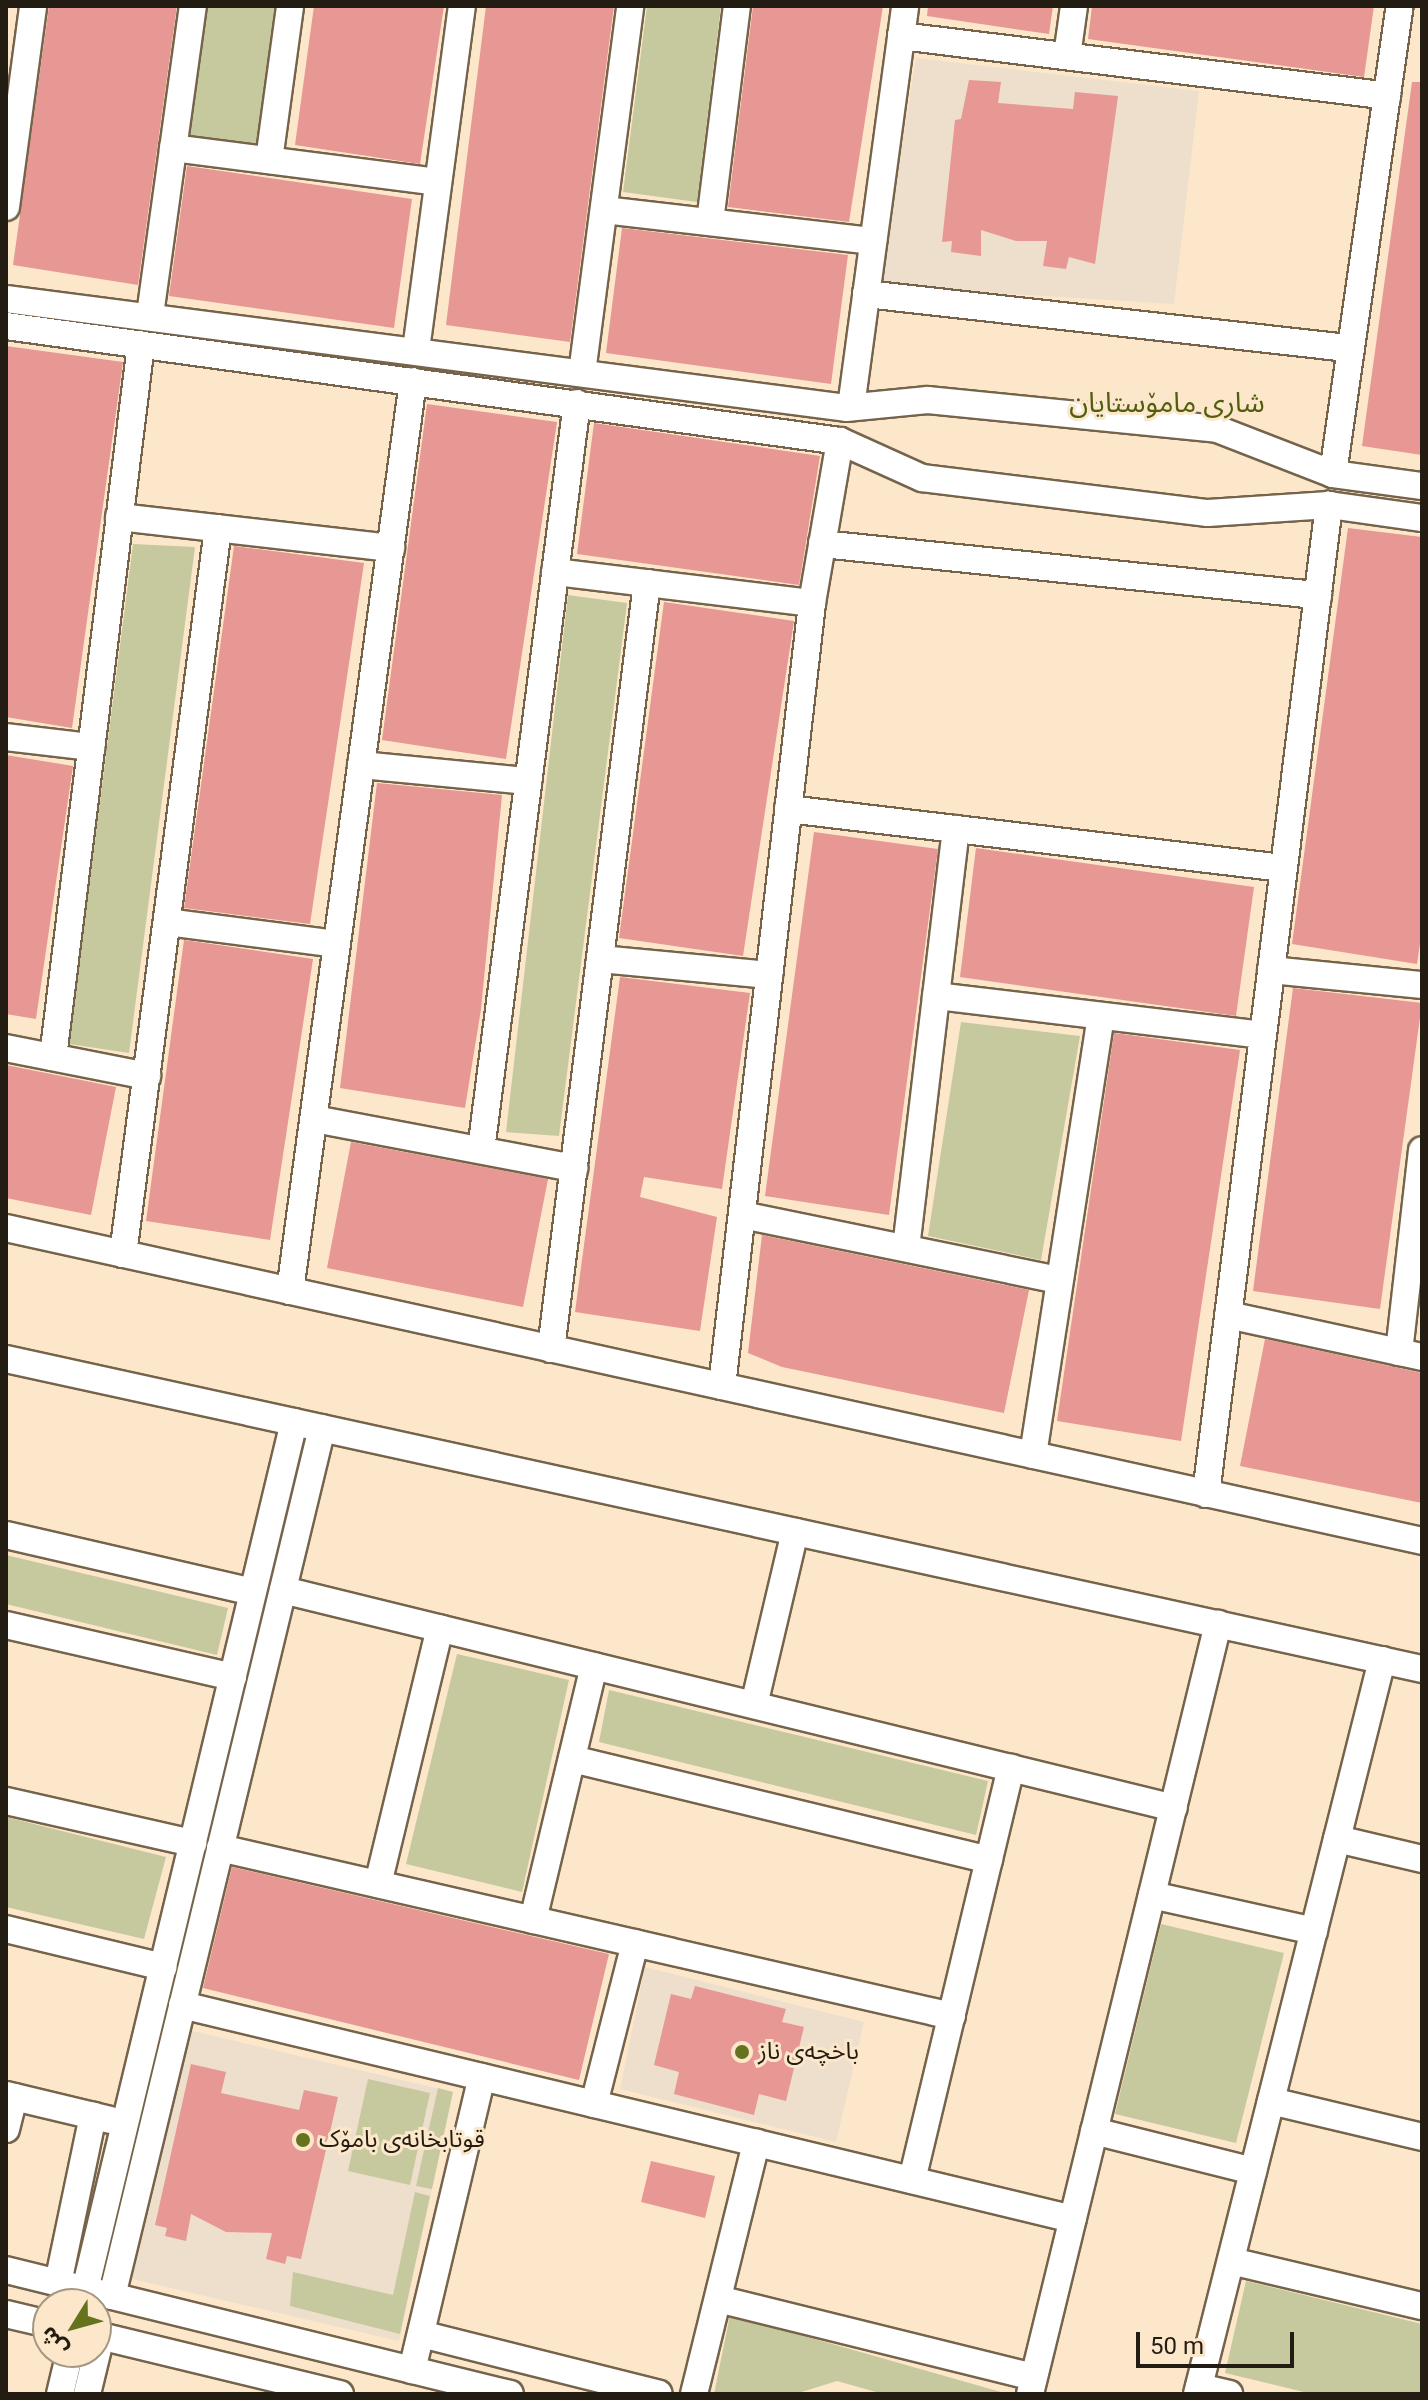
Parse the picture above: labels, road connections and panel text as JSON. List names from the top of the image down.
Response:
{
  "districts": ["شاری مامۆستایان"],
  "places": ["باخچەی ناز", "قوتابخانەی بامۆک"],
  "scale_bar": "50 m",
  "north": "bottom left"
}
